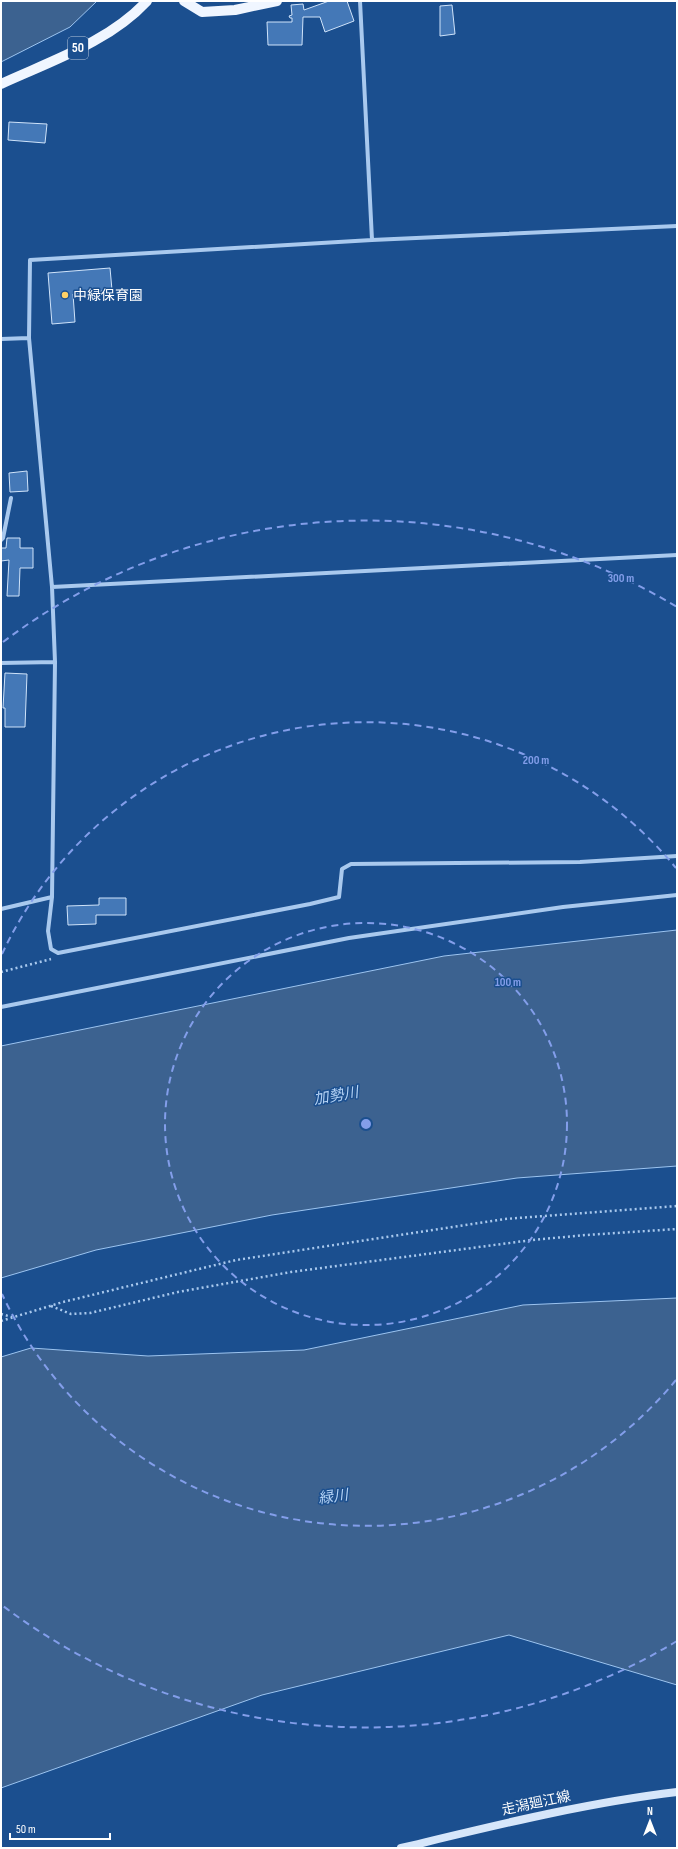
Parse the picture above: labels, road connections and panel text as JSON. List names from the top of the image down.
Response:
{
  "streets": {
    "main road": ["50", "走潟廻江線"]
  },
  "water": ["加勢川", "緑川"],
  "places": ["中緑保育園"],
  "scale_bar": "50 m",
  "north": "top",
  "rings": ["300 m", "200 m", "100 m"]
}
